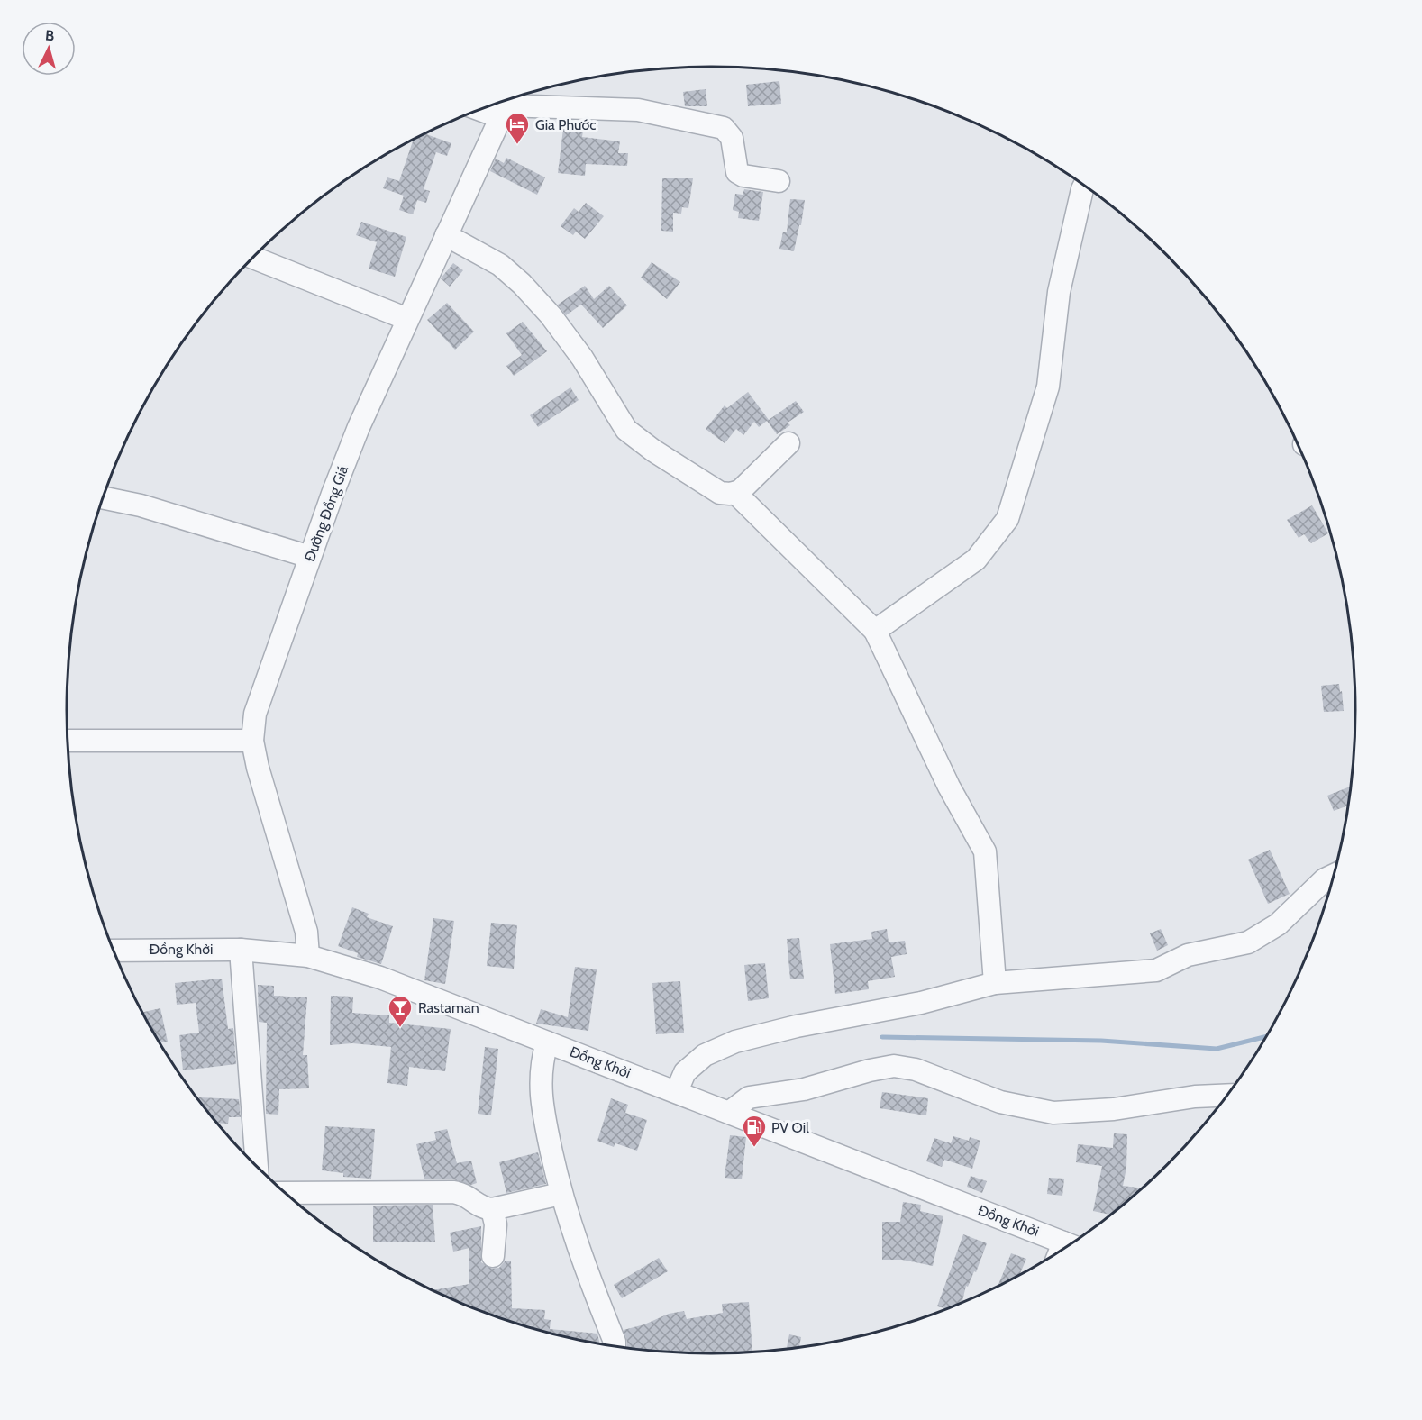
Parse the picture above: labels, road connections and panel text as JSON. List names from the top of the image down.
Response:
{
  "streets": {
    "street": ["Đường Đồng Giá", "Đồng Khởi"]
  },
  "crossings": [
    ["Đường Đồng Giá", "Đồng Khởi"]
  ],
  "places": {
    "hotel": ["Gia Phước"],
    "bar": ["Rastaman"],
    "fuel station": ["PV Oil"]
  },
  "north": "top"
}
